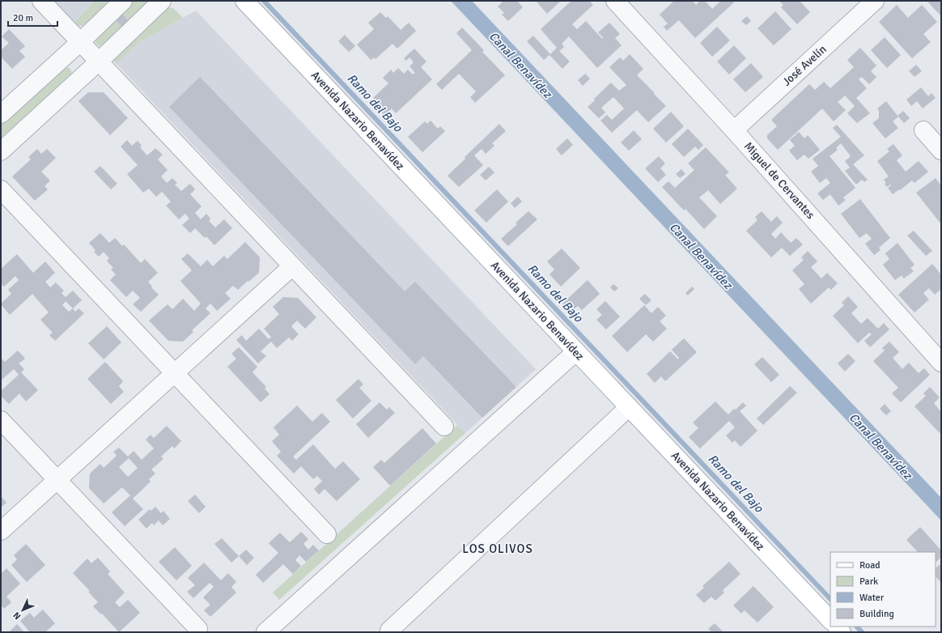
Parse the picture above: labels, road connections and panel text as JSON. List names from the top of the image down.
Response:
{
  "streets": {
    "main road": ["Avenida Nazario Benavídez"],
    "street": ["José Avelín", "Miguel de Cervantes"]
  },
  "crossings": [
    ["José Avelín", "Miguel de Cervantes"]
  ],
  "districts": ["LOS OLIVOS"],
  "water": ["Canal Benavídez", "Ramo del Bajo"],
  "legend": [
    "Road",
    "Park",
    "Water",
    "Building"
  ],
  "scale_bar": "20 m",
  "north": "bottom left"
}
